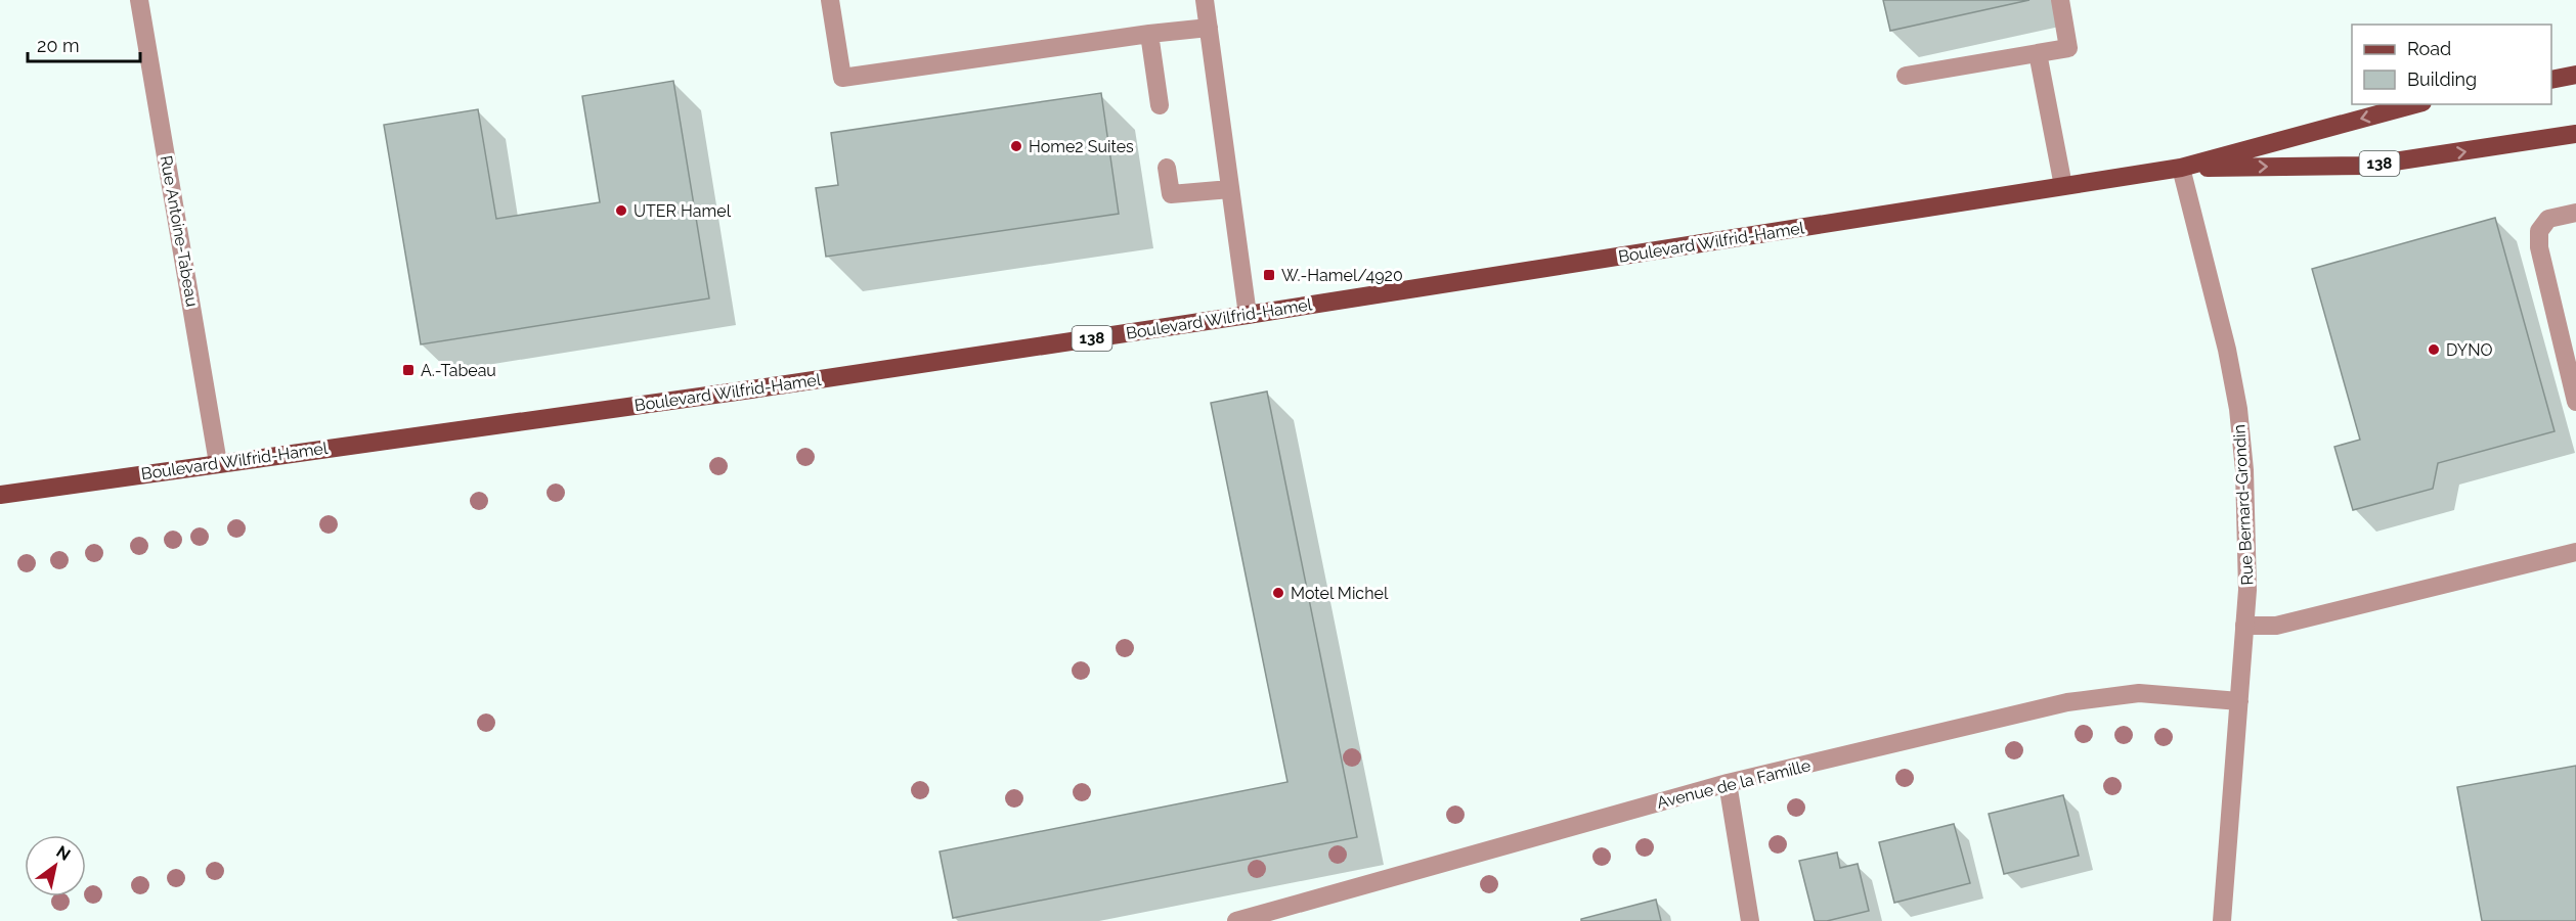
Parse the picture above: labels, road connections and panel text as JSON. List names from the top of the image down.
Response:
{
  "streets": {
    "main road": ["138", "Boulevard Wilfrid-Hamel"],
    "street": ["Rue Antoine-Tabeau", "Rue Bernard-Grondin", "Avenue de la Famille"]
  },
  "crossings": [
    ["Rue Antoine-Tabeau", "Boulevard Wilfrid-Hamel"],
    ["Boulevard Wilfrid-Hamel", "Rue Bernard-Grondin"],
    ["Rue Bernard-Grondin", "Avenue de la Famille"]
  ],
  "places": {
    "other": [
      "Home2 Suites",
      "UTER Hamel",
      "DYNO",
      "Motel Michel"
    ],
    "transit": ["W.-Hamel/4920", "A.-Tabeau"]
  },
  "legend": ["Road", "Building"],
  "scale_bar": "20 m",
  "north": "top right"
}
